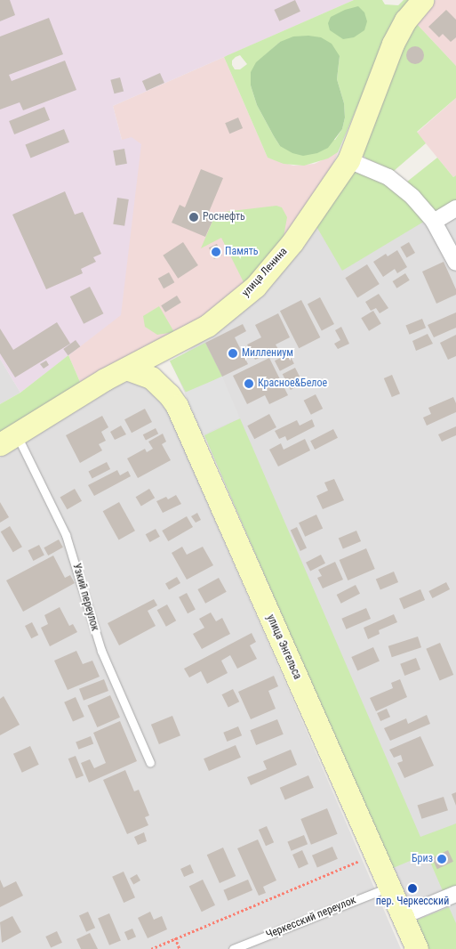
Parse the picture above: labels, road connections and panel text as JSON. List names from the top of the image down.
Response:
{
  "streets": {
    "street": ["улица Ленина", "улица Энгельса"],
    "lane": ["Узкий переулок", "Черкесский переулок"]
  },
  "crossings": [
    ["улица Ленина", "Узкий переулок"],
    ["улица Ленина", "улица Энгельса"],
    ["улица Энгельса", "Черкесский переулок"]
  ],
  "places": [
    "Роснефть",
    "Память",
    "Миллениум",
    "Красное&Белое",
    "Бриз",
    "пер. Черкесский"
  ]
}
